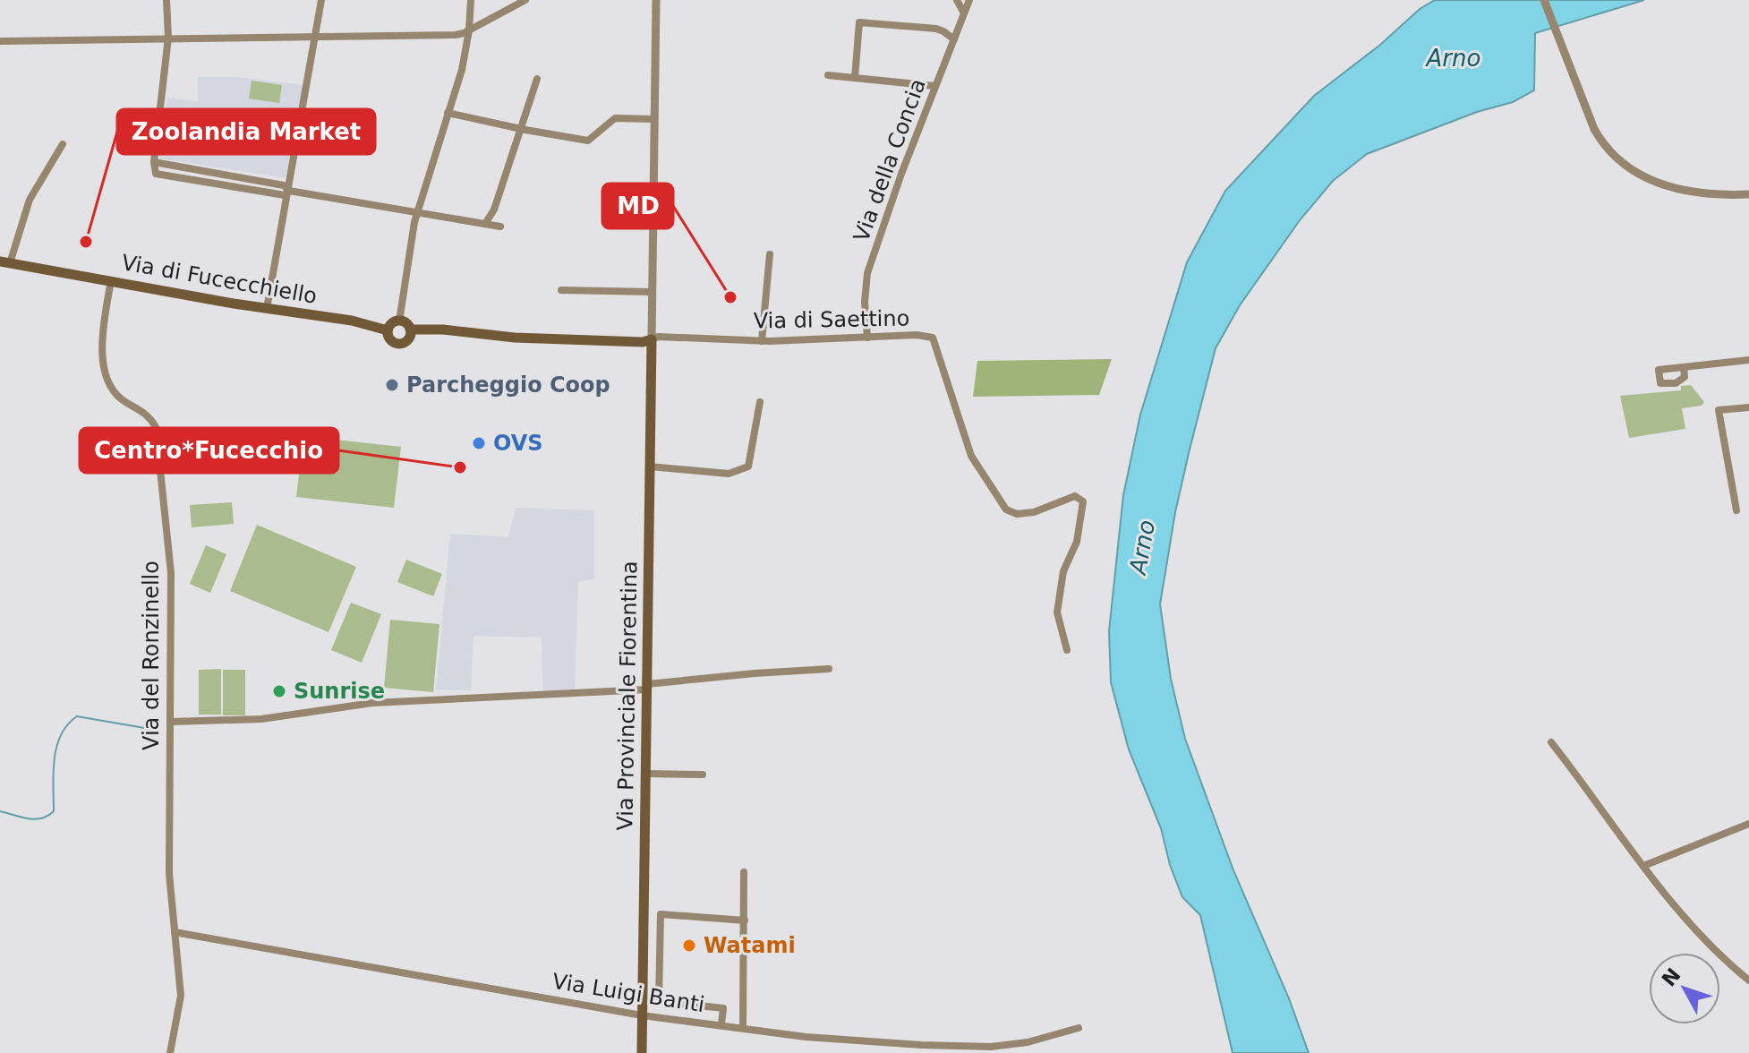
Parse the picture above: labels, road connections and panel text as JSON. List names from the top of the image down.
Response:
{
  "streets": {
    "main road": ["Via di Fucecchiello", "Via Provinciale Fiorentina"],
    "street": [
      "Via della Concia",
      "Via di Saettino",
      "Via del Ronzinello",
      "Via Luigi Banti"
    ]
  },
  "crossings": [
    ["Via della Concia", "Via di Saettino"],
    ["Via di Fucecchiello", "Via di Saettino"],
    ["Via di Fucecchiello", "Via del Ronzinello"],
    ["Via di Fucecchiello", "Via Provinciale Fiorentina"],
    ["Via di Saettino", "Via Provinciale Fiorentina"],
    ["Via del Ronzinello", "Via Luigi Banti"],
    ["Via Provinciale Fiorentina", "Via Luigi Banti"]
  ],
  "water": ["Arno"],
  "places": [
    "Zoolandia Market",
    "MD",
    "Parcheggio Coop",
    "OVS",
    "Centro*Fucecchio",
    "Sunrise",
    "Watami"
  ],
  "north": "top left"
}
